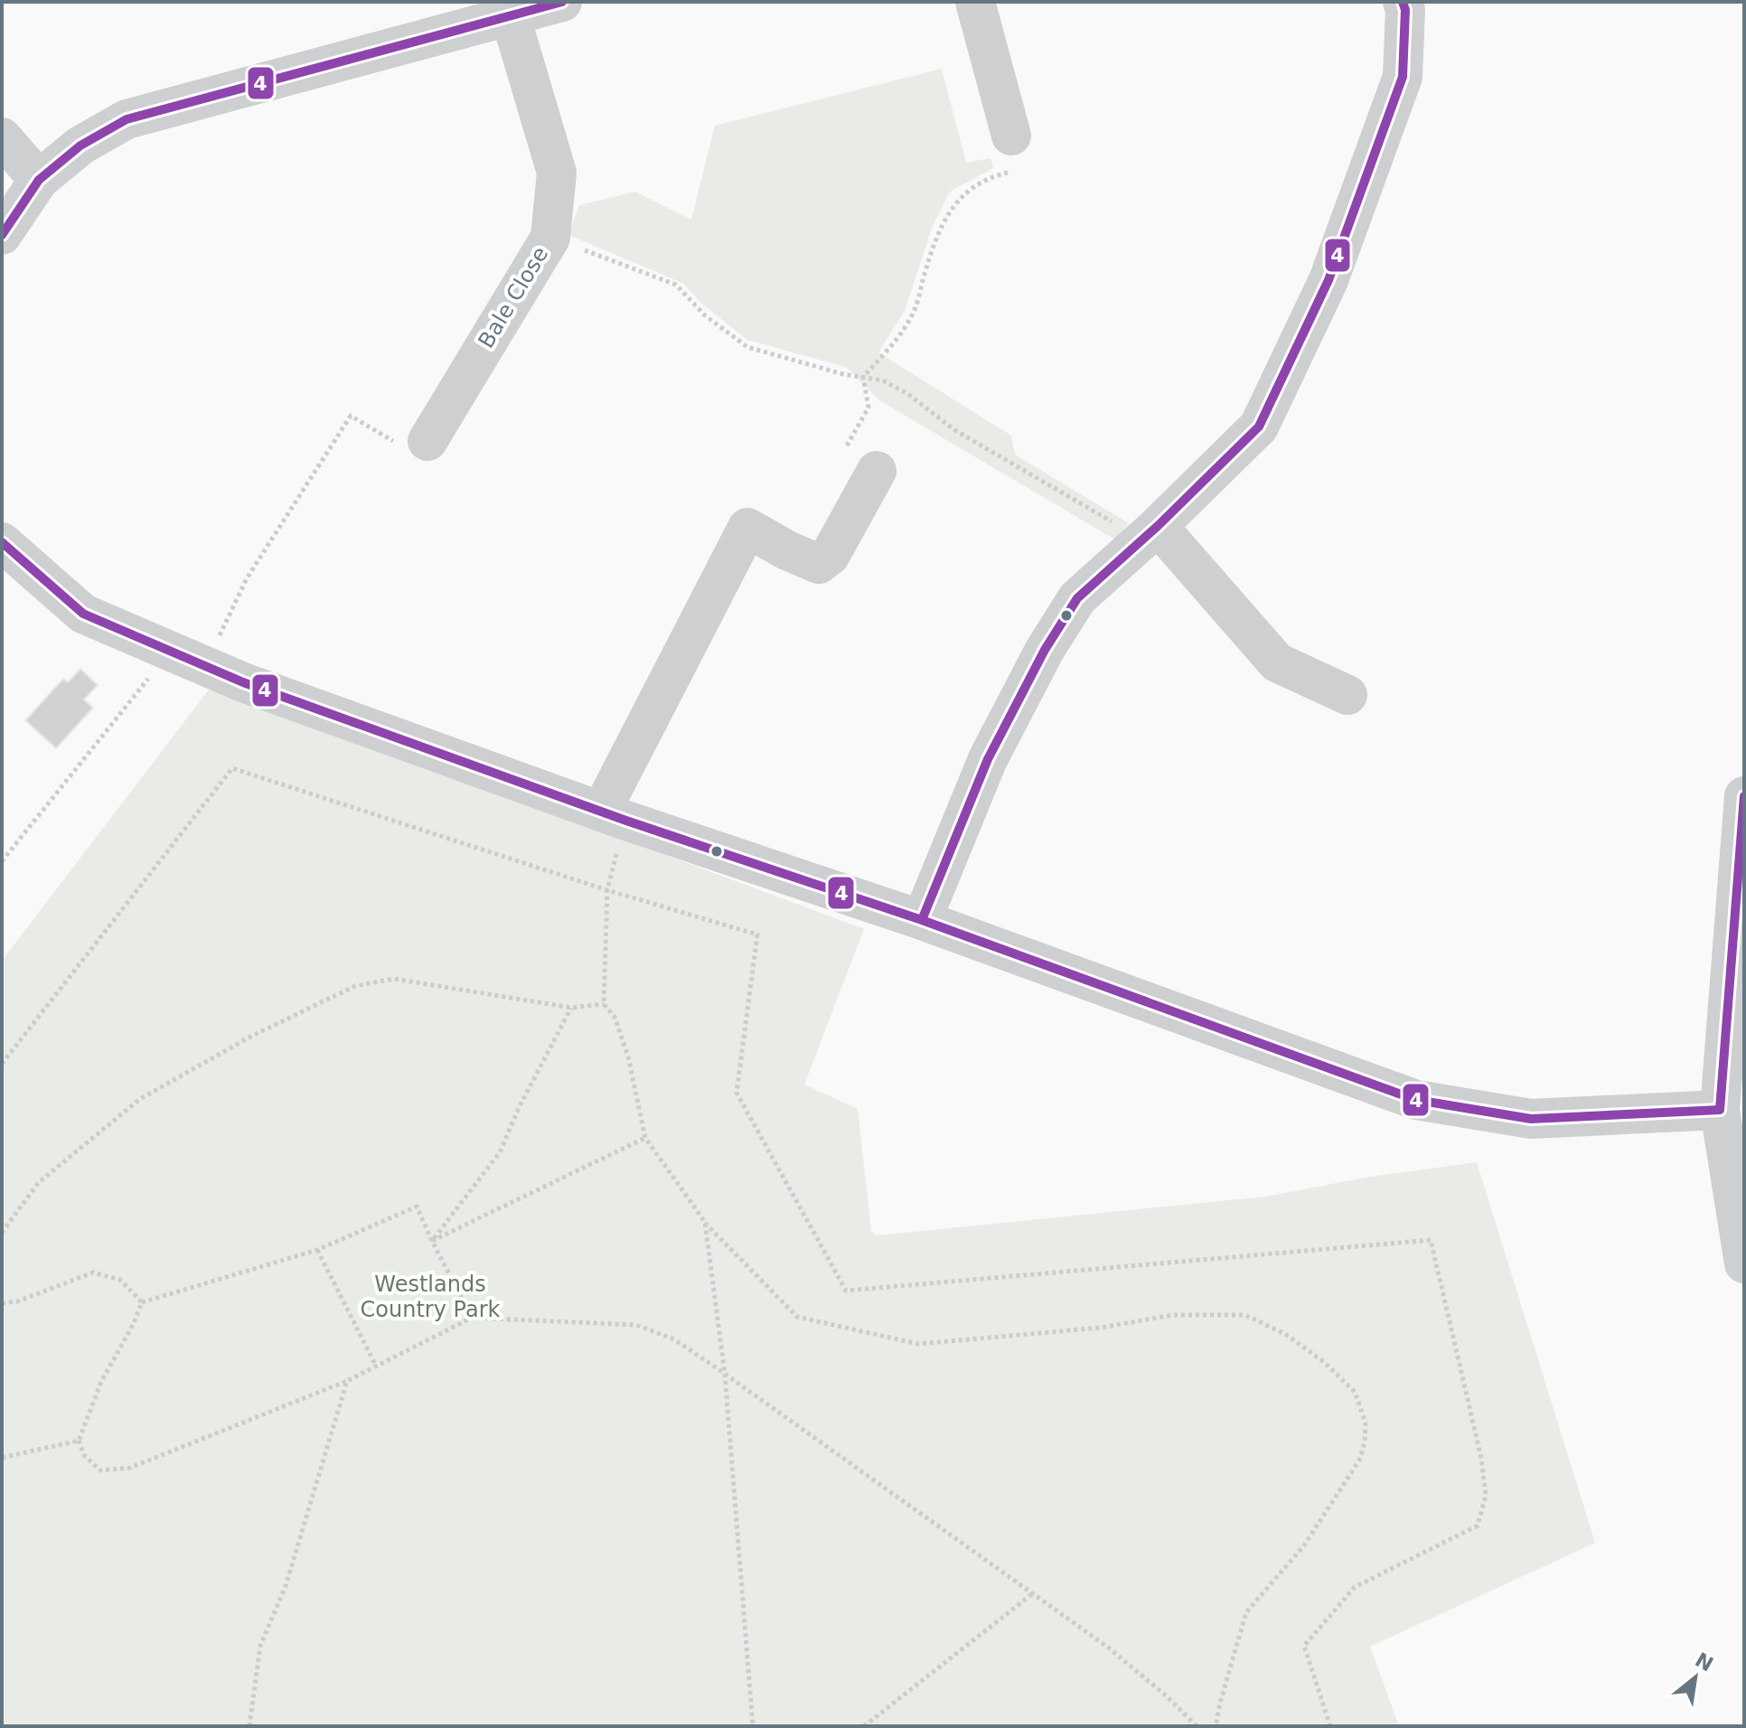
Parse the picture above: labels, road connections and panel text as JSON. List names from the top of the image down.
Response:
{
  "streets": {
    "street": ["Bale Close"]
  },
  "parks": ["Westlands Country Park"],
  "lines": ["transit line 4"],
  "north": "top right"
}
